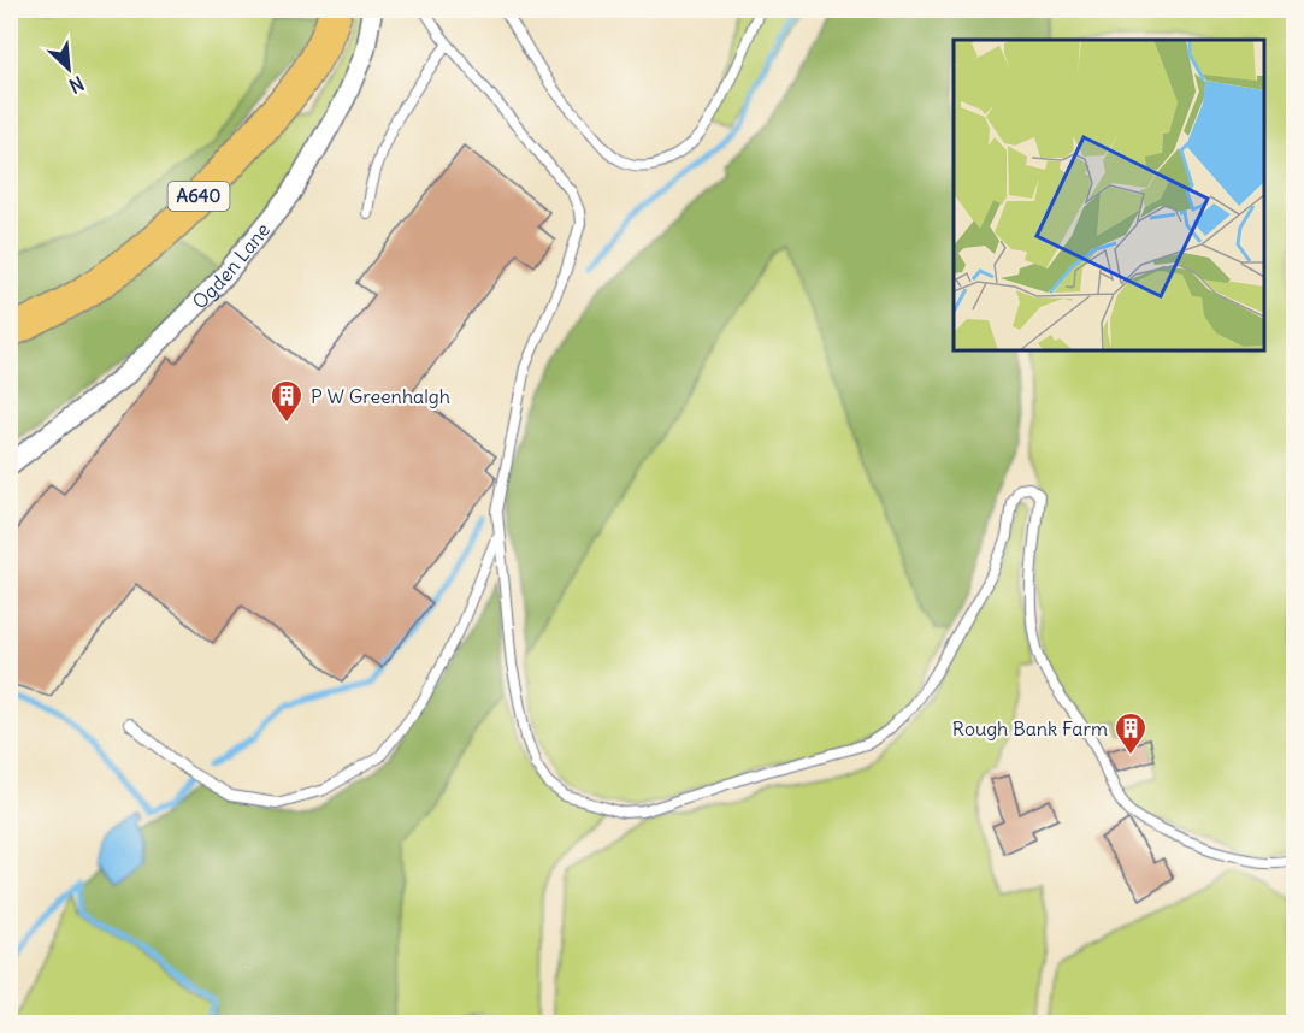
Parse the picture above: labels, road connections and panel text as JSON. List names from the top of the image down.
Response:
{
  "streets": {
    "main road": ["A640"],
    "street": ["Ogden Lane"]
  },
  "places": {
    "building": ["P W Greenhalgh", "Rough Bank Farm"]
  },
  "north": "bottom right"
}
